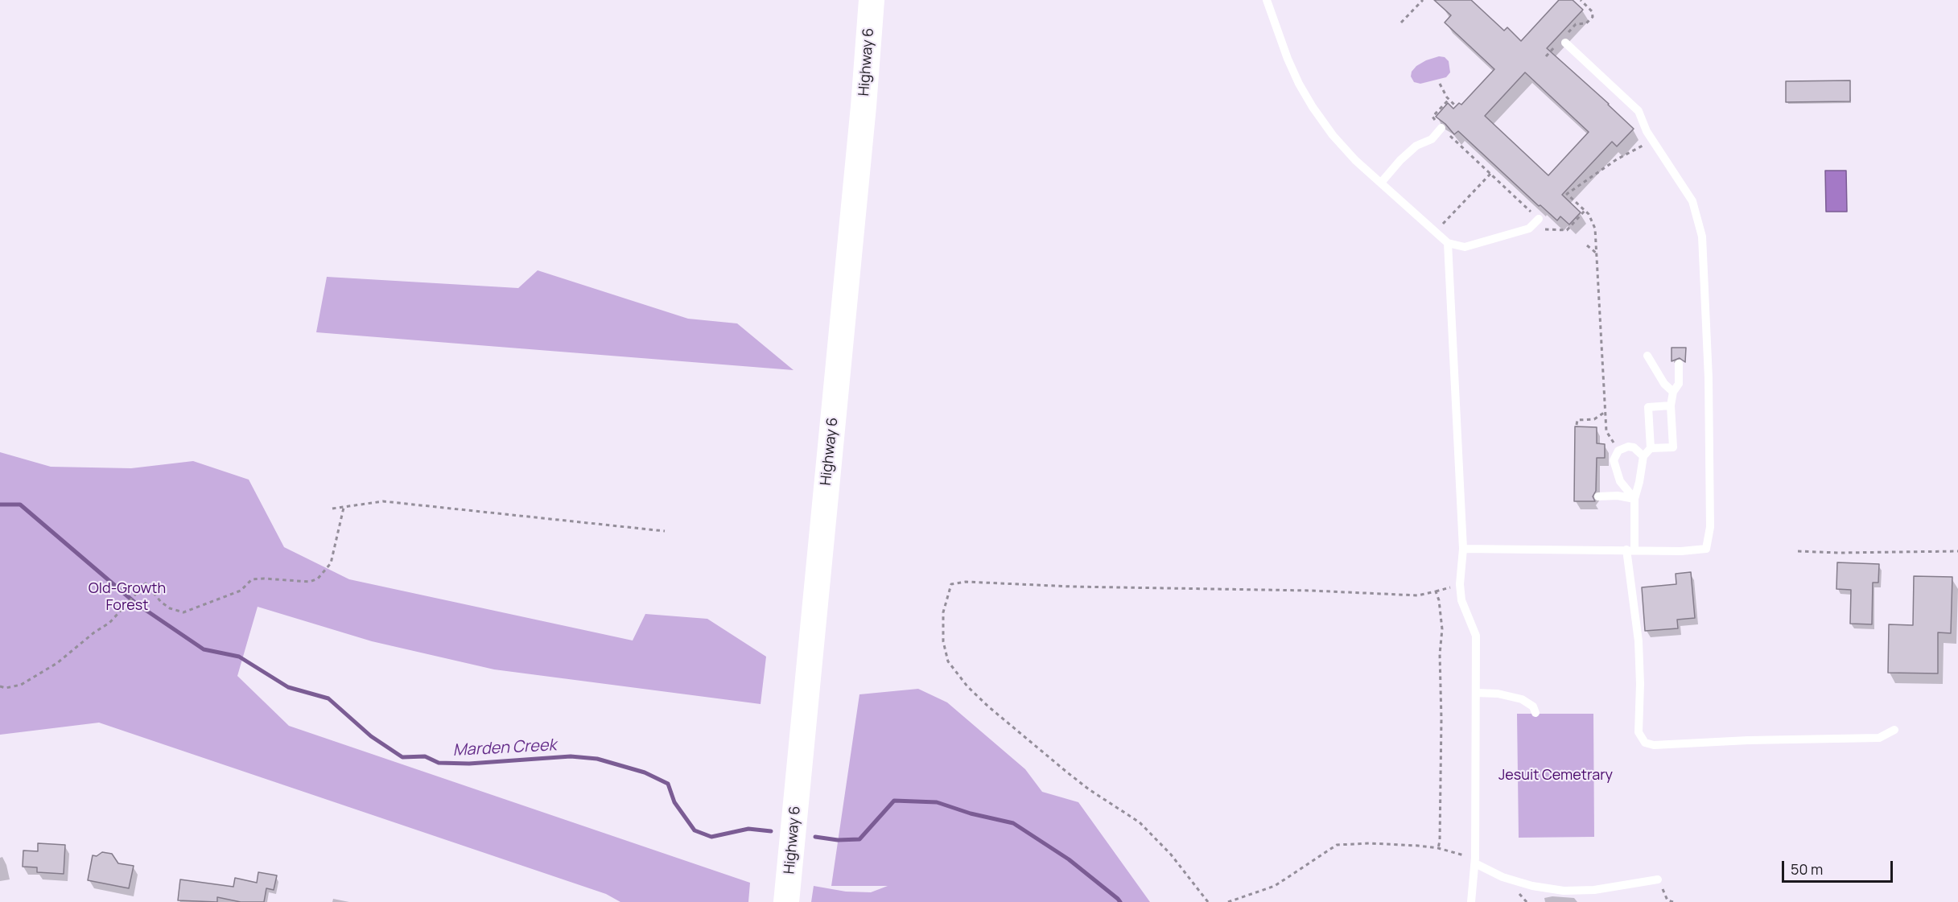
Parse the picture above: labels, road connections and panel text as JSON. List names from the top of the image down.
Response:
{
  "streets": {
    "main road": ["Highway 6"]
  },
  "water": ["Marden Creek"],
  "parks": ["Old-Growth Forest", "Jesuit Cemetrary"],
  "scale_bar": "50 m"
}
